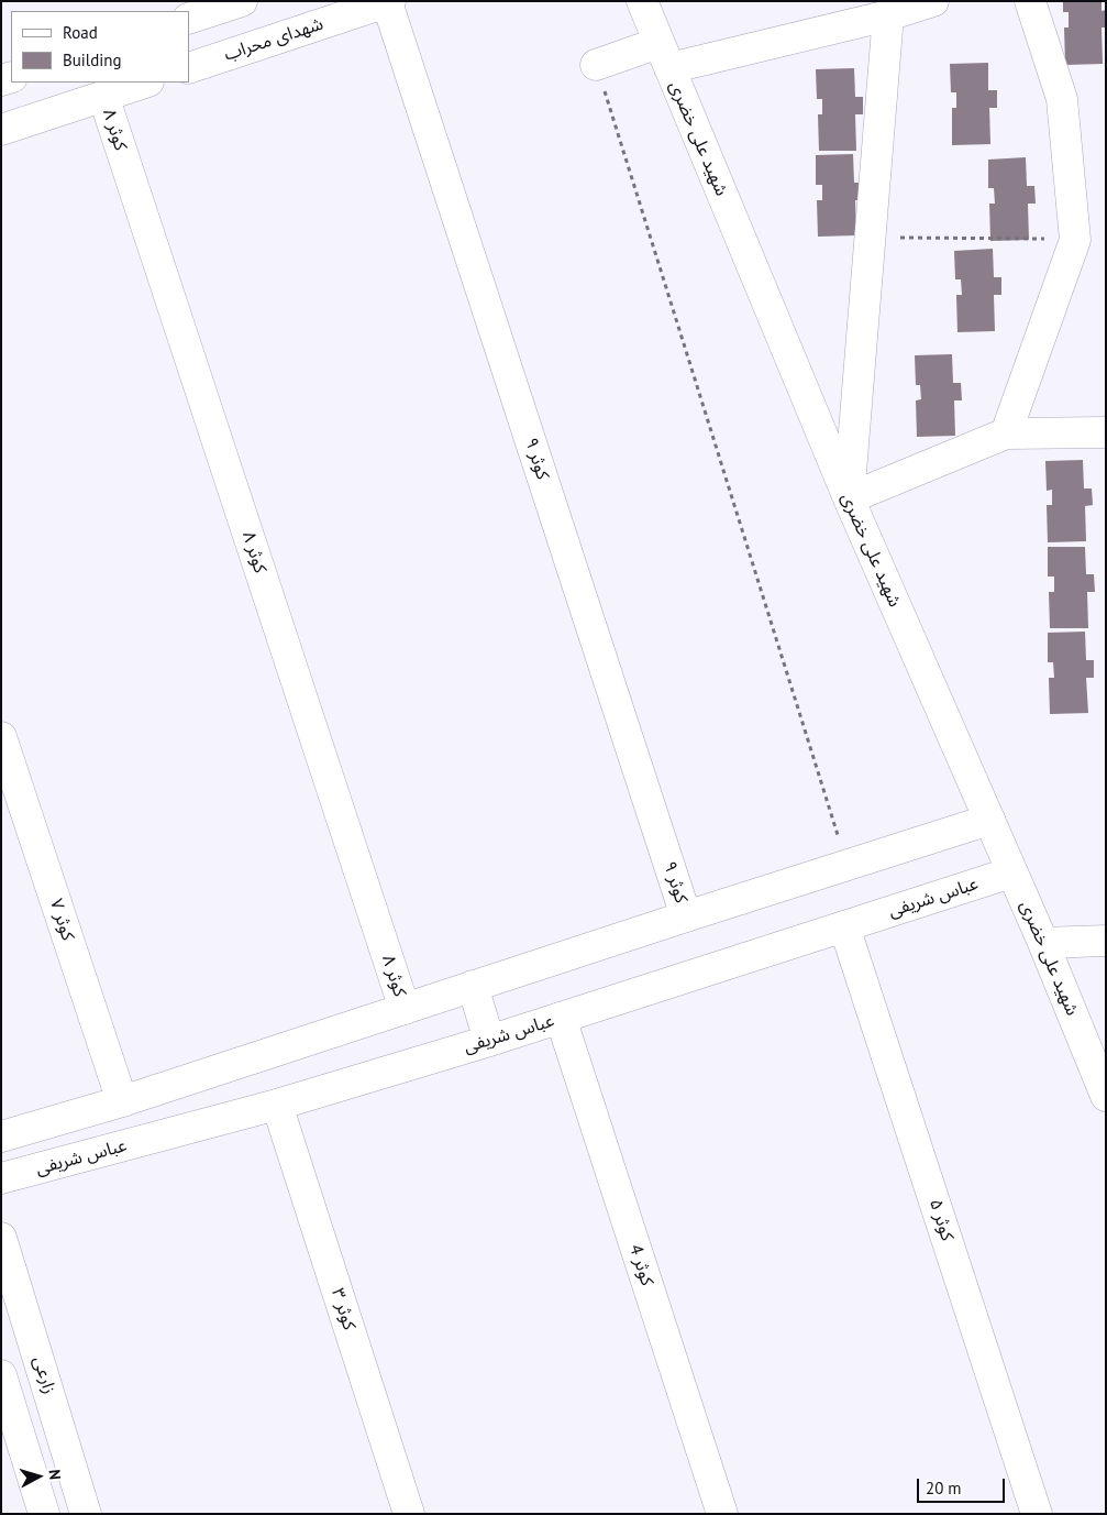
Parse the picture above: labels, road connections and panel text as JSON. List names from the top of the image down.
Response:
{
  "streets": {
    "street": [
      "شهدای محراب",
      "کوثر ۸",
      "شهید علی خضری",
      "کوثر ۹",
      "عباس شریفی",
      "کوثر ۷",
      "کوثر ۵",
      "کوثر 4",
      "کوثر ۳",
      "زارعی"
    ]
  },
  "crossings": [
    ["شهدای محراب", "کوثر ۹"],
    ["شهید علی خضری", "عباس شریفی"],
    ["عباس شریفی", "کوثر ۵"],
    ["عباس شریفی", "کوثر 4"],
    ["عباس شریفی", "کوثر ۳"]
  ],
  "legend": ["Road", "Building"],
  "scale_bar": "20 m",
  "north": "right"
}
